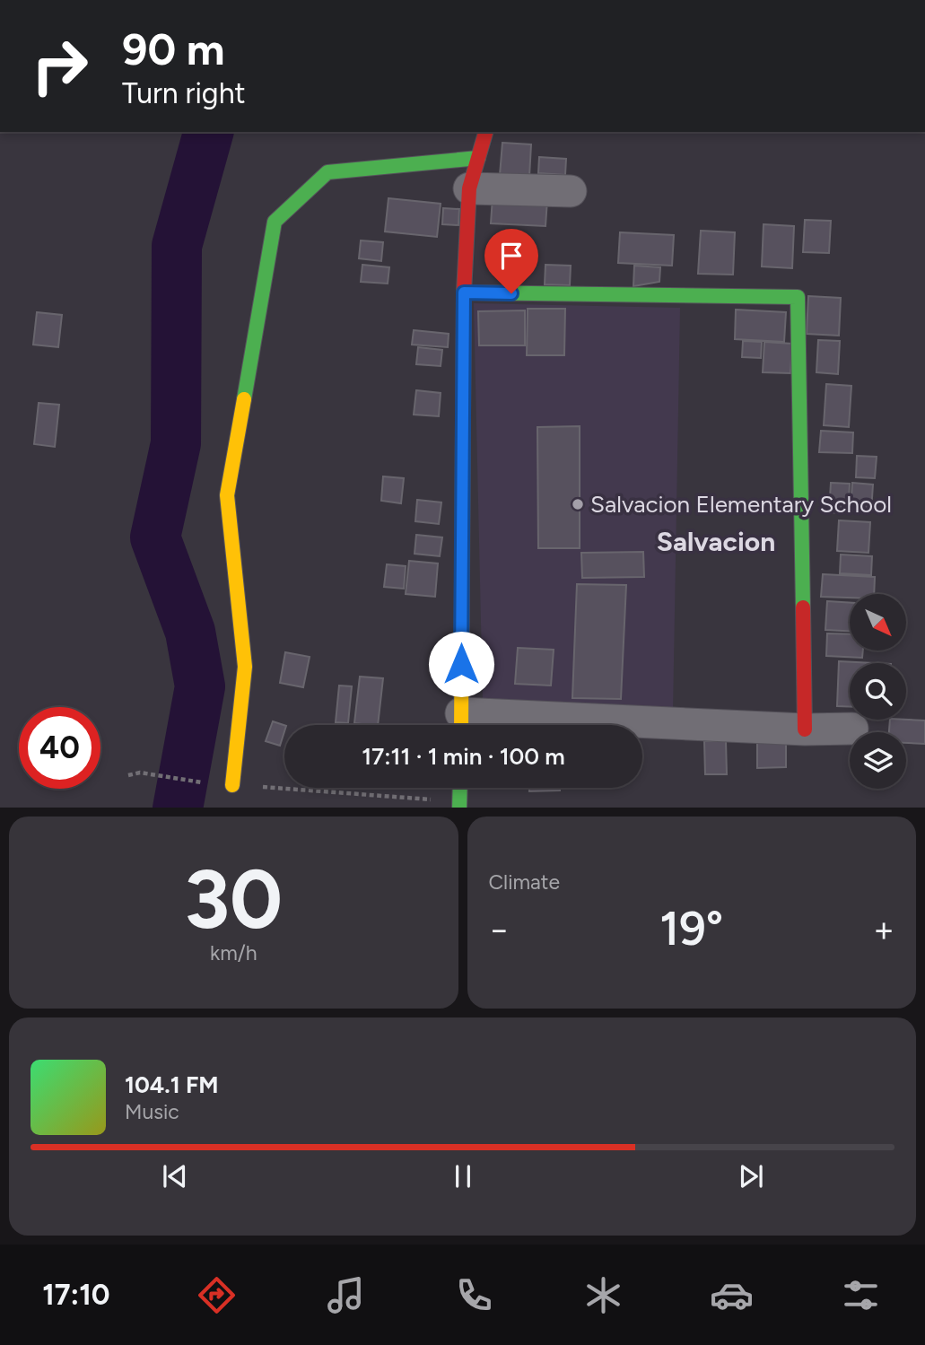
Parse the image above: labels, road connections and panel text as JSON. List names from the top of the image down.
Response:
{
  "districts": ["Salvacion"],
  "places": ["Salvacion Elementary School"],
  "north": "bottom right",
  "page": {
    "turn": ["90 m", "Turn right"],
    "limit": "40",
    "trip": "17:11 · 1 min · 100 m",
    "tile": [
      ["30", "km/h"],
      "Climate"
    ],
    "heat": ["−", "19°", "+"],
    "song": ["104.1 FM", "Music"],
    "tabs": "17:10"
  }
}
